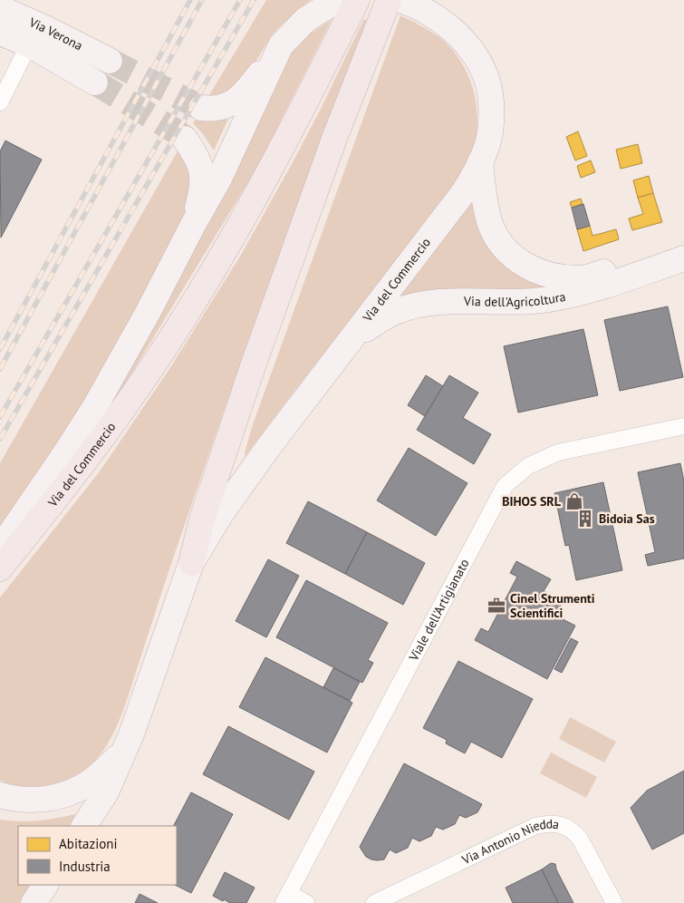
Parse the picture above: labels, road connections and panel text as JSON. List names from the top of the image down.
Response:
{
  "streets": {
    "highway": ["Via del Commercio"],
    "main road": ["Via Verona", "Via dell'Agricoltura"],
    "street": ["Viale dell'Artigianato", "Via Antonio Niedda"]
  },
  "crossings": [
    ["Via del Commercio", "Via dell'Agricoltura"]
  ],
  "places": {
    "shop": ["BIHOS SRL"],
    "building": ["Bidoia Sas"],
    "office": ["Cinel Strumenti Scientifici"]
  },
  "legend": ["Abitazioni", "Industria"]
}
